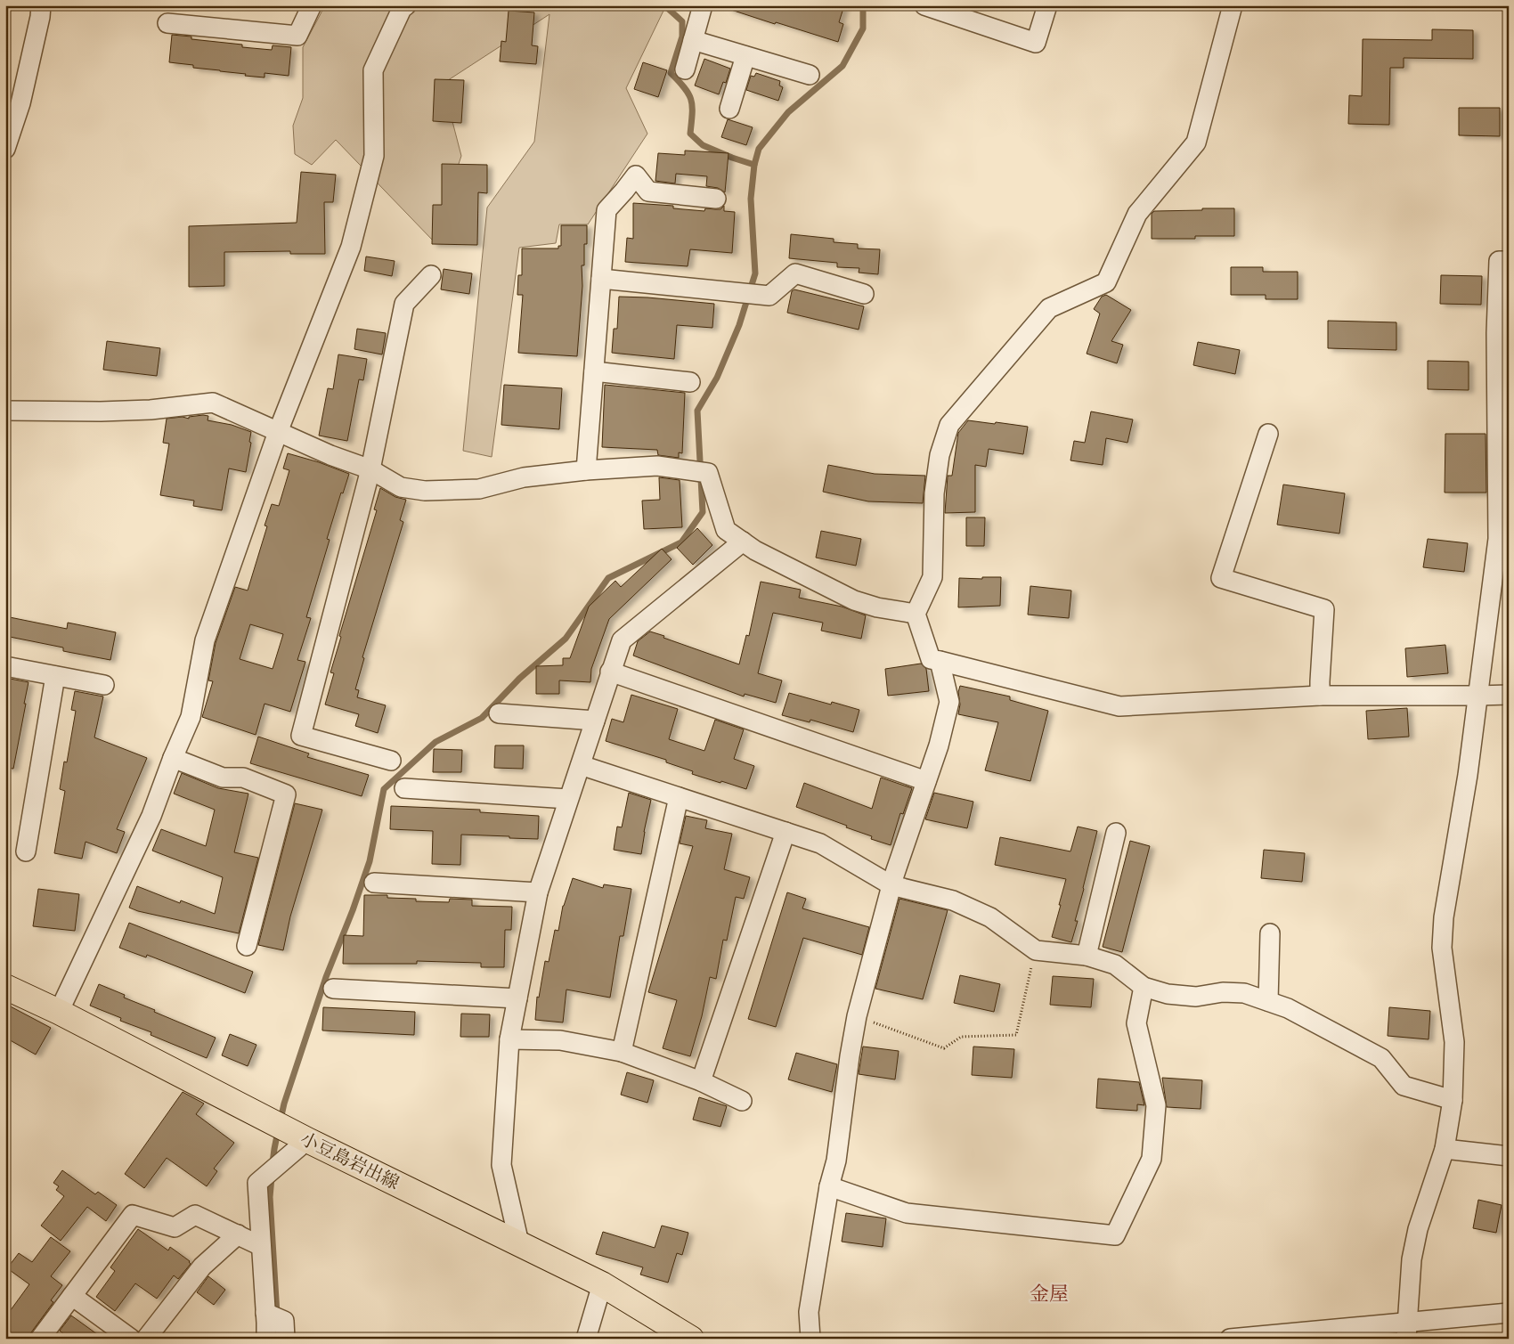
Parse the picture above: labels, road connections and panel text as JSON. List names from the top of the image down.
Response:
{
  "streets": {
    "main road": ["小豆島岩出線"]
  },
  "districts": ["金屋"]
}
